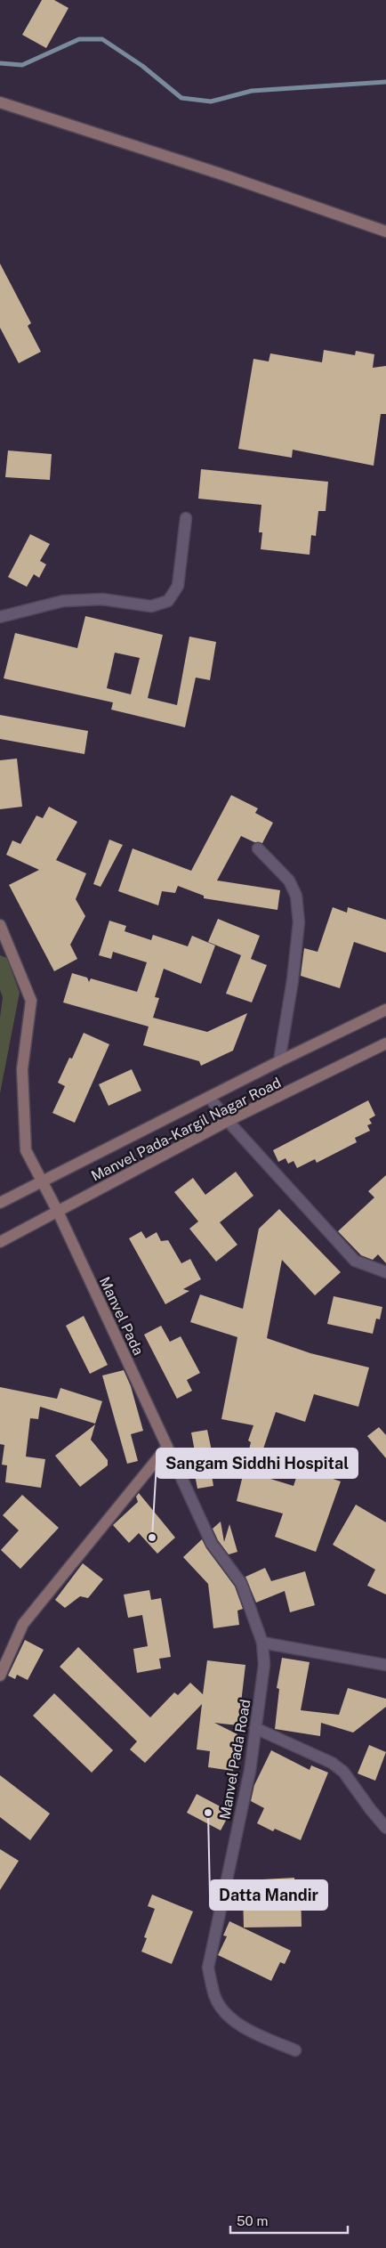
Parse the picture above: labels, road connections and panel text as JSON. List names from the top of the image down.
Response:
{
  "streets": {
    "street": ["Manvel Pada-Kargil Nagar Road", "Manvel Pada", "Manvel Pada Road"]
  },
  "crossings": [
    ["Manvel Pada-Kargil Nagar Road", "Manvel Pada"],
    ["Manvel Pada", "Manvel Pada Road"]
  ],
  "places": ["Sangam Siddhi Hospital", "Datta Mandir"],
  "scale_bar": "50 m"
}
